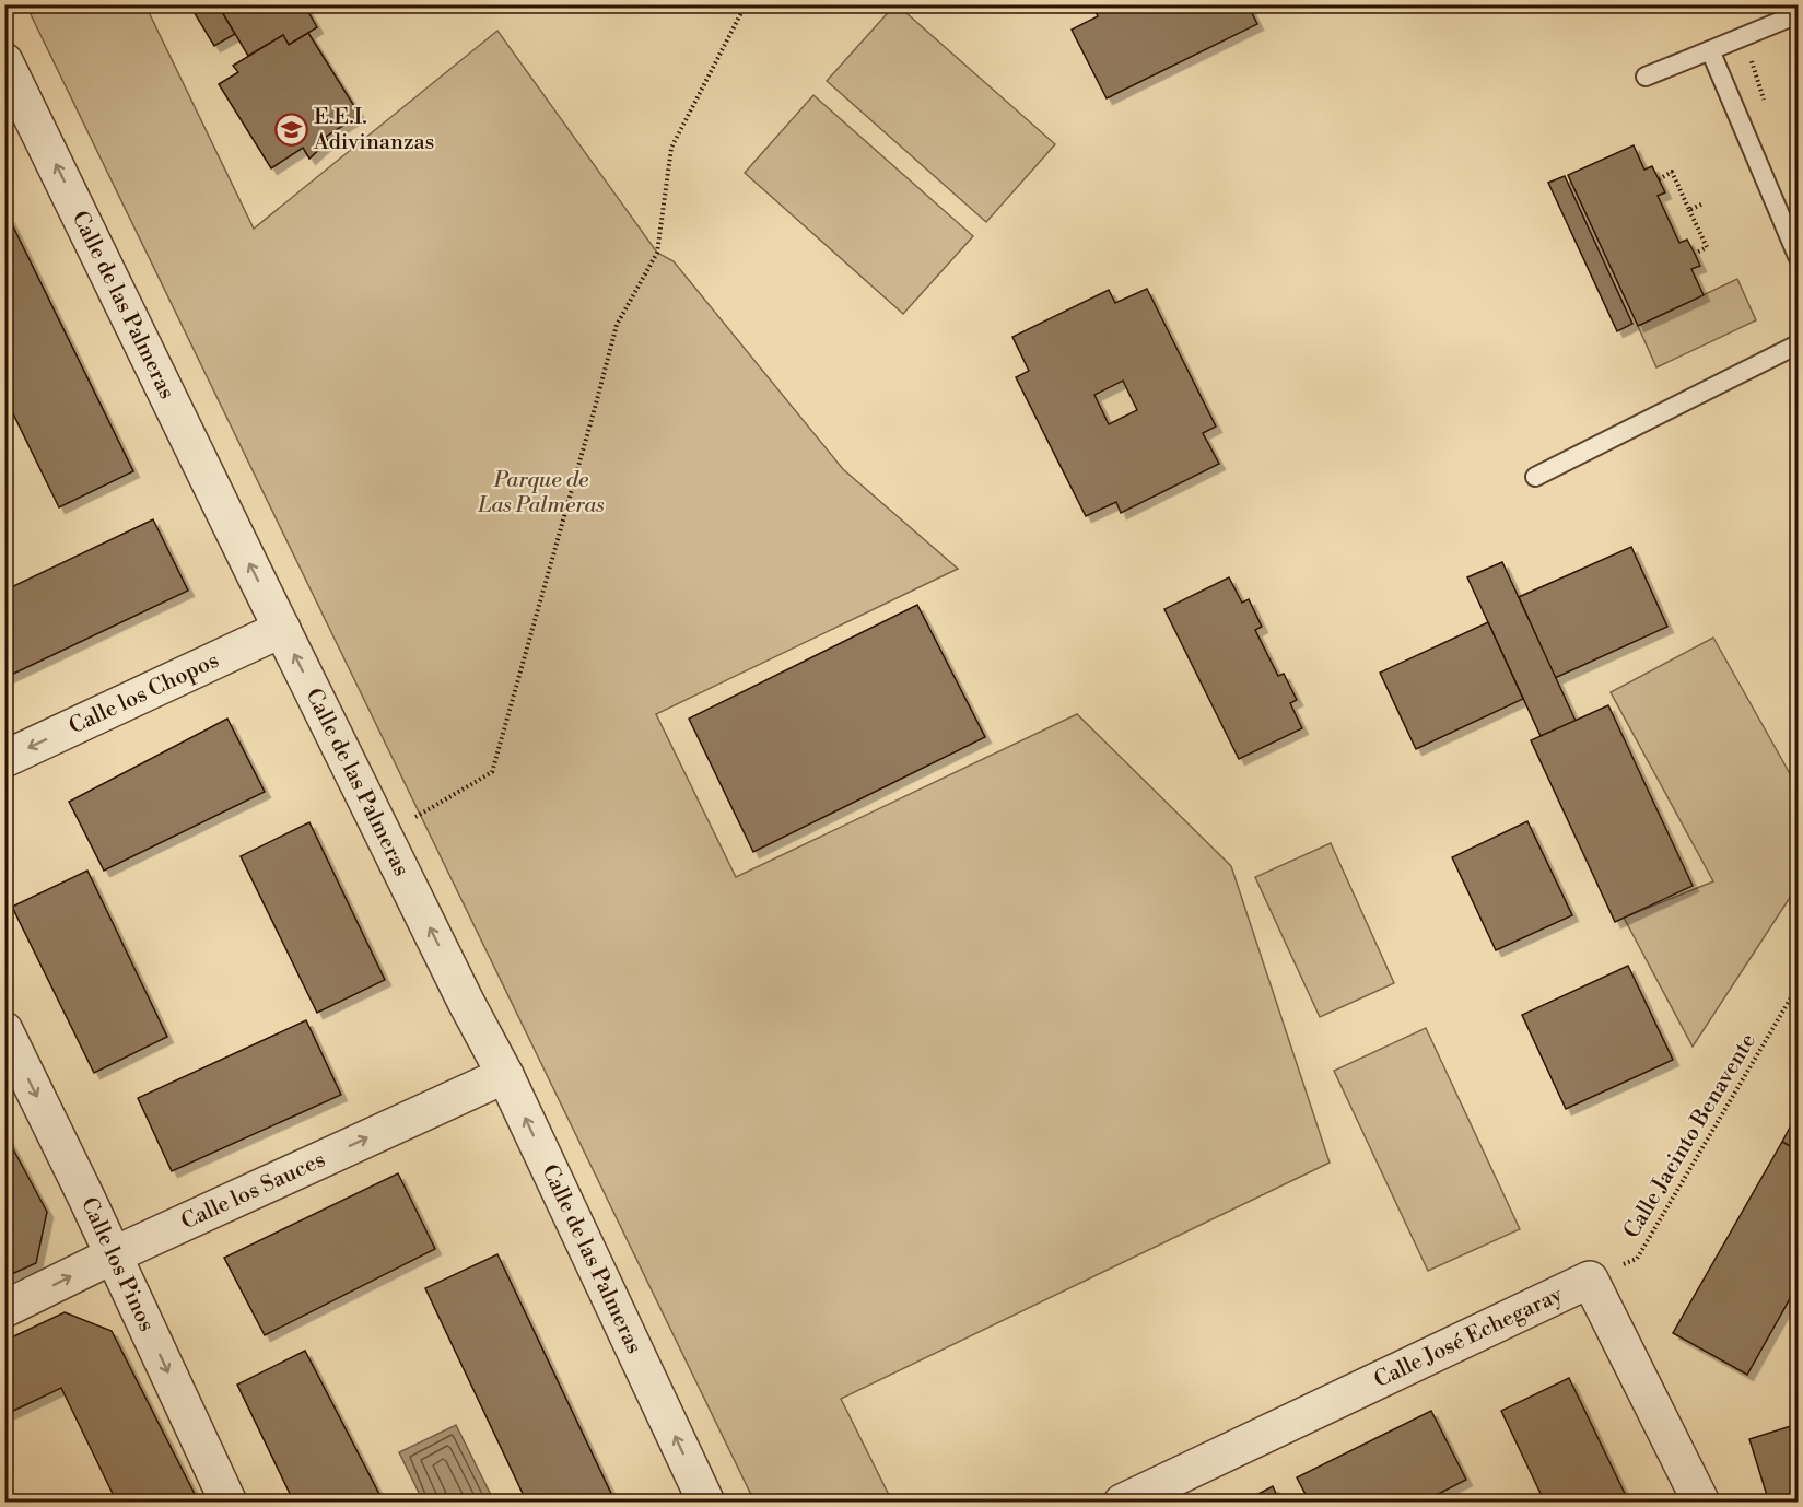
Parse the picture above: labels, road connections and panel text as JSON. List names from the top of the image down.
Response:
{
  "streets": {
    "street": [
      "Calle de las Palmeras",
      "Calle los Chopos",
      "Calle los Sauces",
      "Calle los Pinos",
      "Calle José Echegaray"
    ],
    "path": ["Calle Jacinto Benavente"]
  },
  "crossings": [
    ["Calle de las Palmeras", "Calle los Chopos"],
    ["Calle de las Palmeras", "Calle los Sauces"],
    ["Calle Jacinto Benavente", "Calle José Echegaray"],
    ["Calle los Sauces", "Calle los Pinos"]
  ],
  "one_way": [
    "Calle de las Palmeras",
    "Calle los Chopos",
    "Calle los Sauces",
    "Calle los Pinos"
  ],
  "parks": ["Parque de Las Palmeras"],
  "places": {
    "school or university": ["E.E.I. Adivinanzas"]
  }
}
